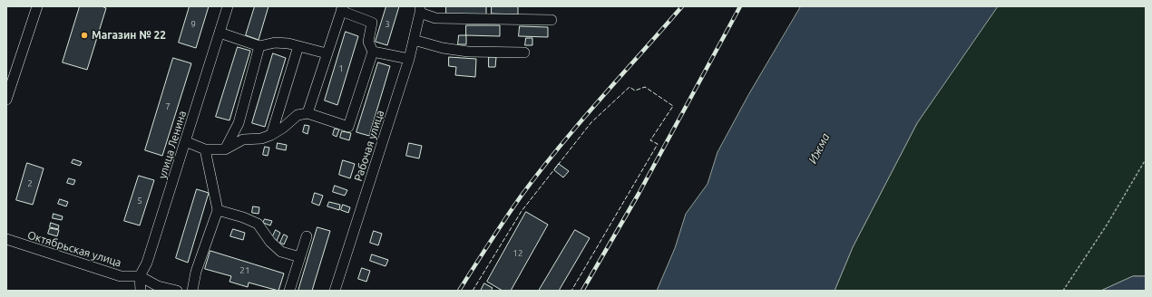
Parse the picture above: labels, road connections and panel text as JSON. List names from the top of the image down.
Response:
{
  "streets": {
    "street": ["улица Ленина", "Рабочая улица", "Октябрьская улица"]
  },
  "crossings": [
    ["улица Ленина", "Октябрьская улица"]
  ],
  "water": ["Ижма"],
  "places": ["Магазин № 22"],
  "house_numbers": [
    "9",
    "3",
    "1",
    "7",
    "2",
    "5",
    "12",
    "21"
  ]
}
